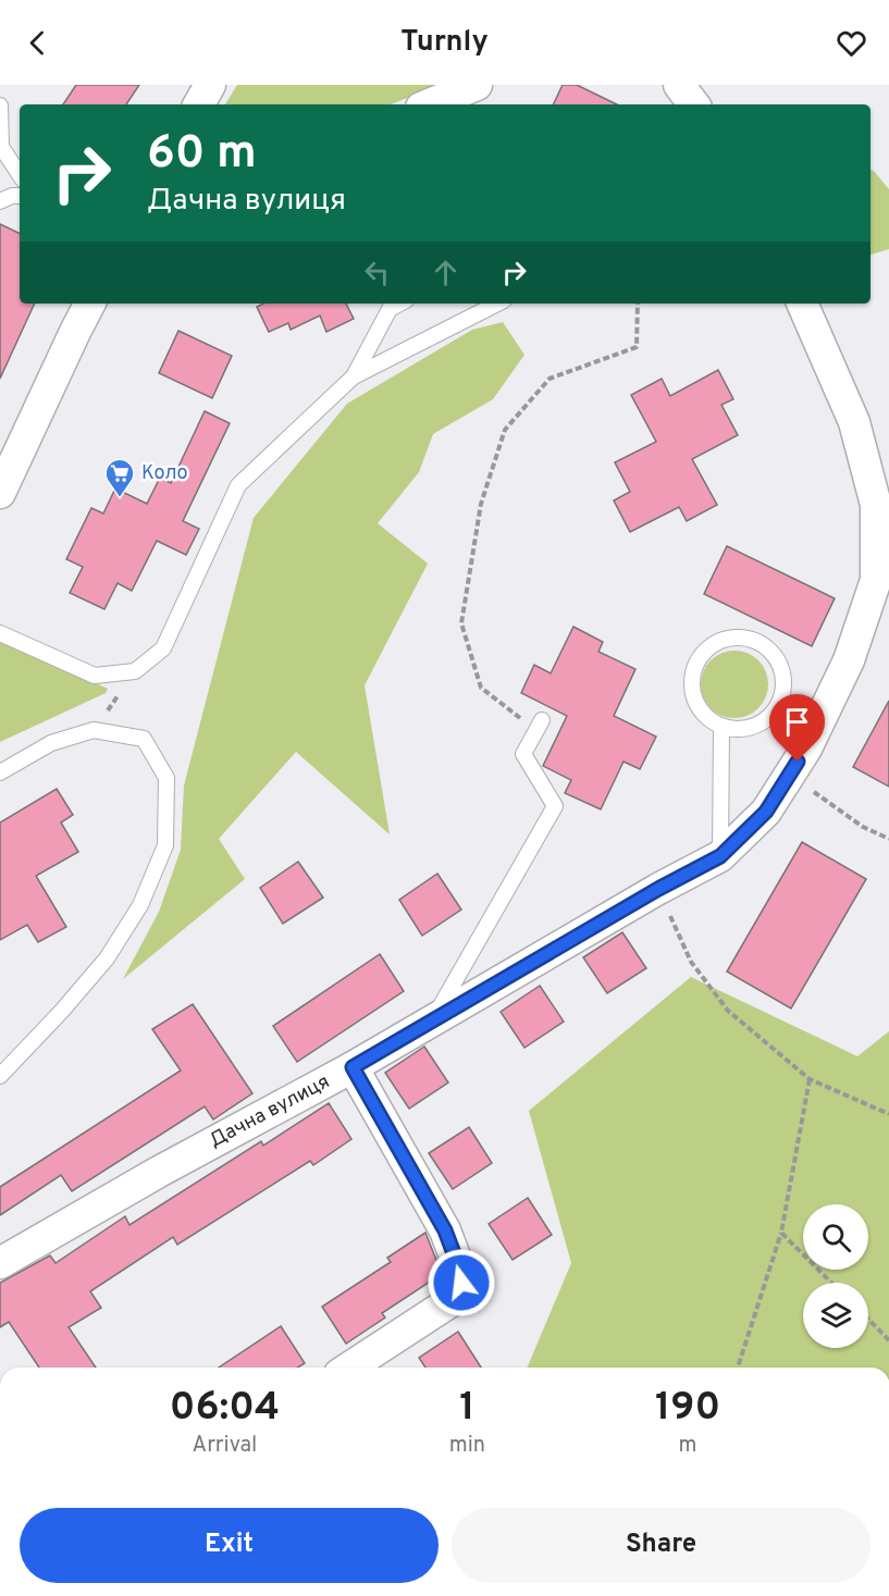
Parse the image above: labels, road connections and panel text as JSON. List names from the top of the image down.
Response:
{
  "streets": {
    "street": ["Дачна вулиця"]
  },
  "places": {
    "supermarket": ["Коло"]
  },
  "page": {
    "header": "Turnly",
    "turn": ["60 m", "Дачна вулиця"],
    "eta": [
      "06:04",
      "Arrival",
      "1",
      "min",
      "190",
      "m"
    ],
    "buttons": ["Exit", "Share"]
  }
}
